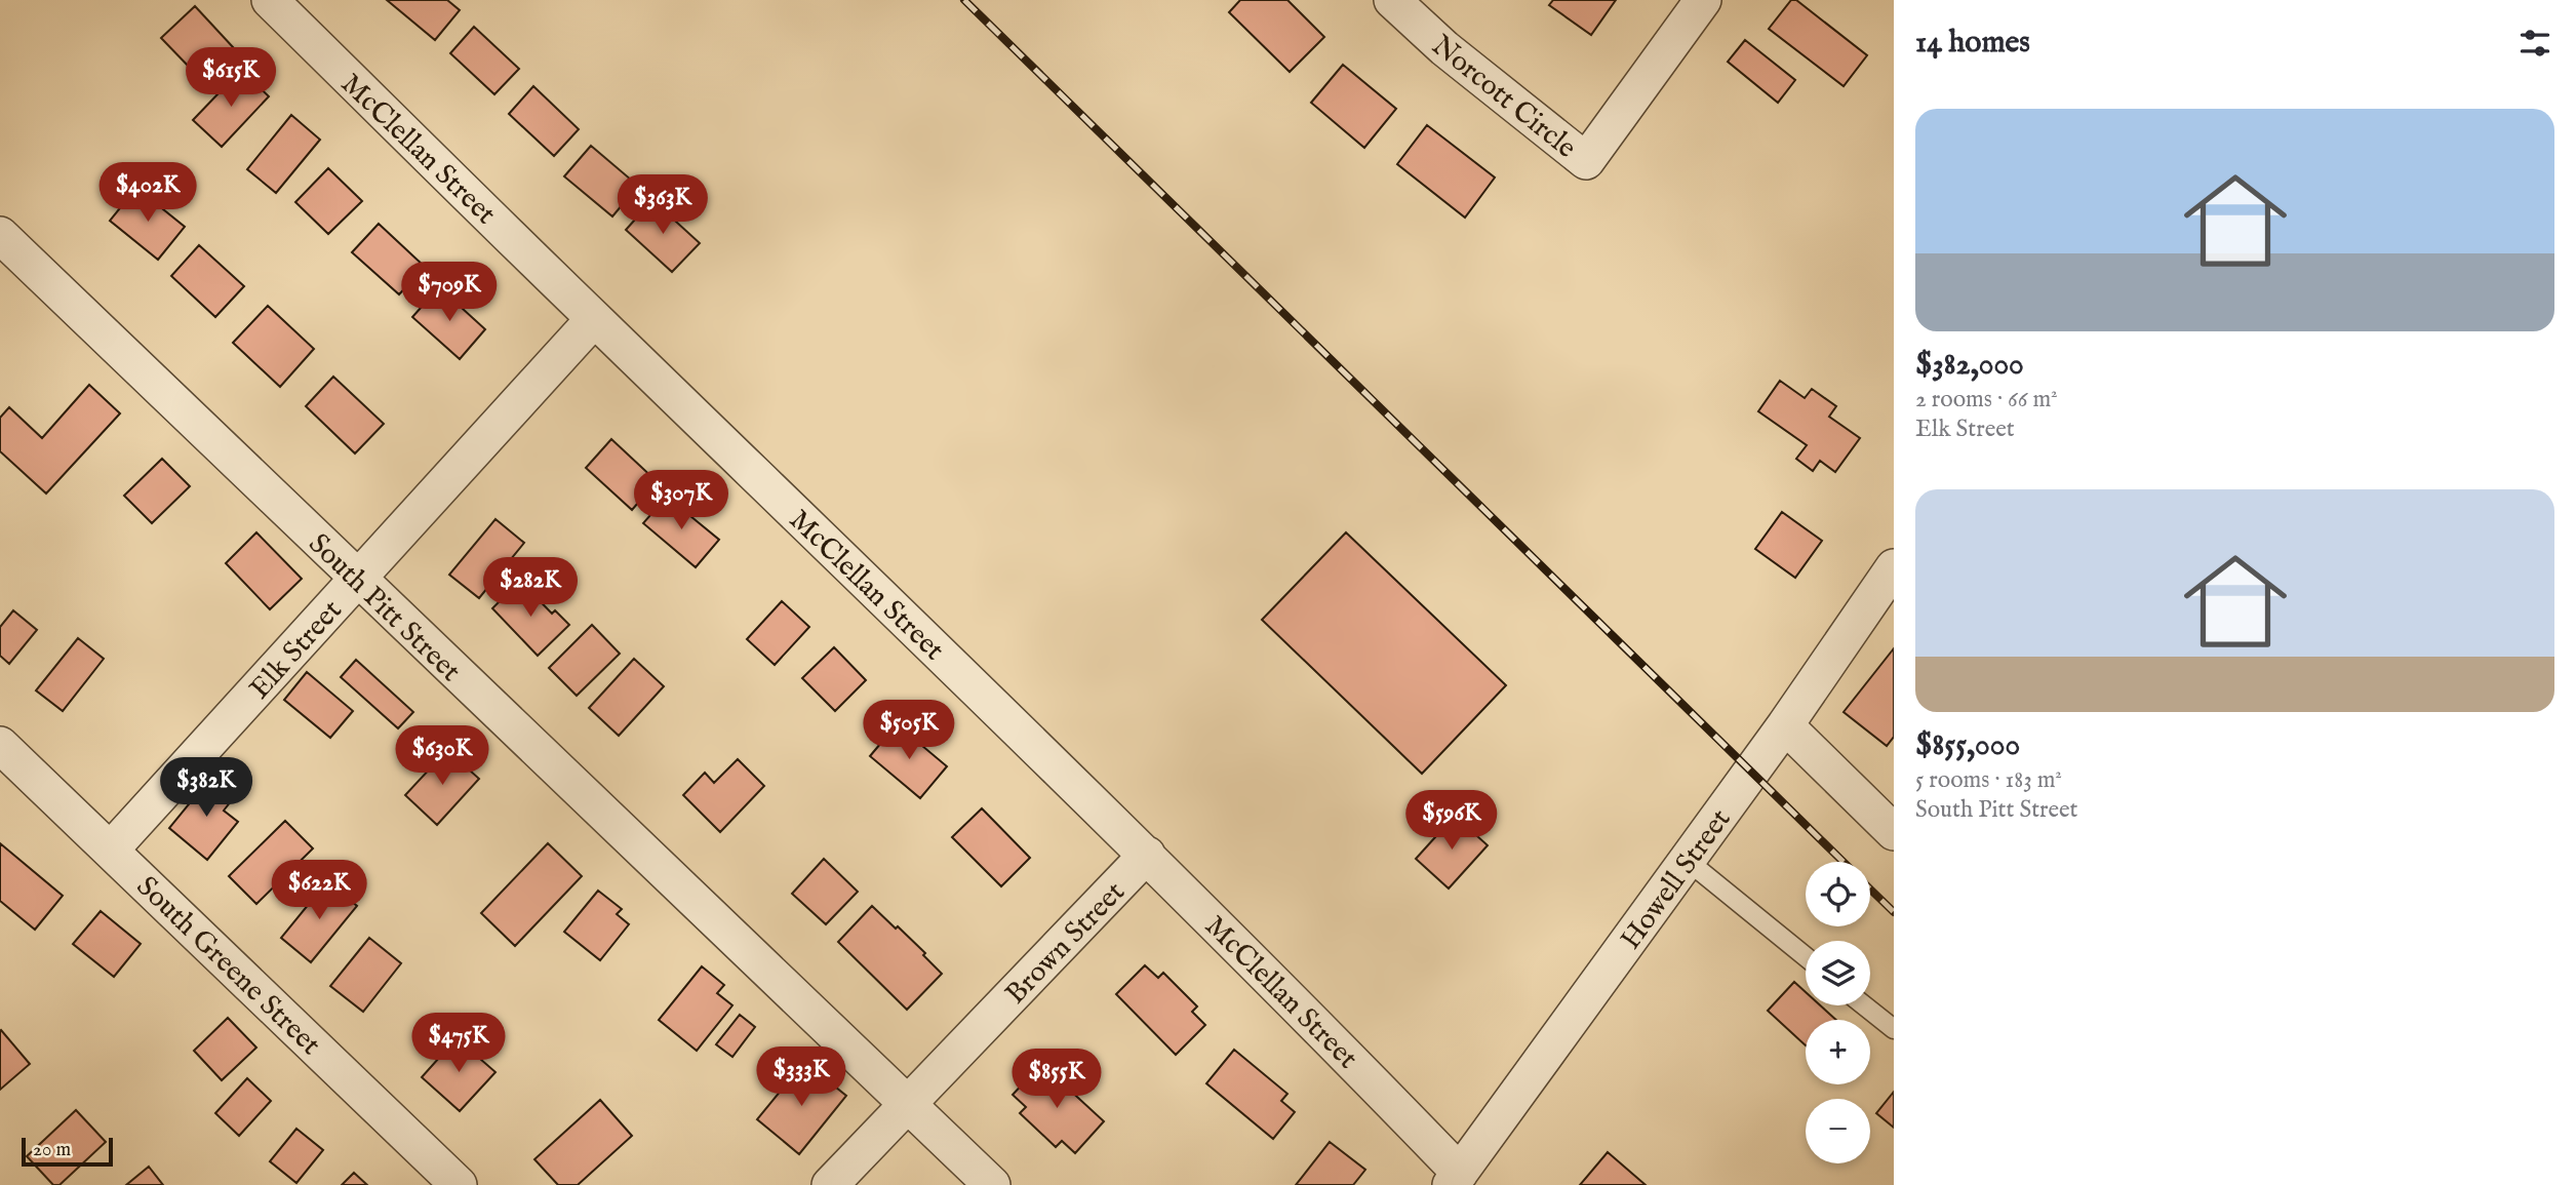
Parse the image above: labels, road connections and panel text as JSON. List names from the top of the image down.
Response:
{
  "streets": {
    "street": [
      "Norcott Circle",
      "McClellan Street",
      "South Pitt Street",
      "Elk Street",
      "Howell Street",
      "Brown Street",
      "South Greene Street"
    ]
  },
  "crossings": [
    ["McClellan Street", "Elk Street"],
    ["McClellan Street", "Howell Street"],
    ["McClellan Street", "Brown Street"],
    ["South Pitt Street", "Elk Street"],
    ["South Pitt Street", "Brown Street"],
    ["Elk Street", "South Greene Street"]
  ],
  "scale_bar": "20 m",
  "page": {
    "heading": "14 homes",
    "price": [
      "$615K",
      "$402K",
      "$363K",
      "$709K",
      "$307K",
      "$282K",
      "$505K",
      "$630K",
      "$382K",
      "$596K",
      "$622K",
      "$475K",
      "$333K",
      "$855K"
    ],
    "list": [
      {
        "name": "$382,000",
        "note": "2 rooms · 66 m² · Elk Street"
      },
      {
        "name": "$855,000",
        "note": "5 rooms · 183 m² · South Pitt Street"
      }
    ],
    "map_buttons": ["+", "−"],
    "scale": "20 m"
  }
}
